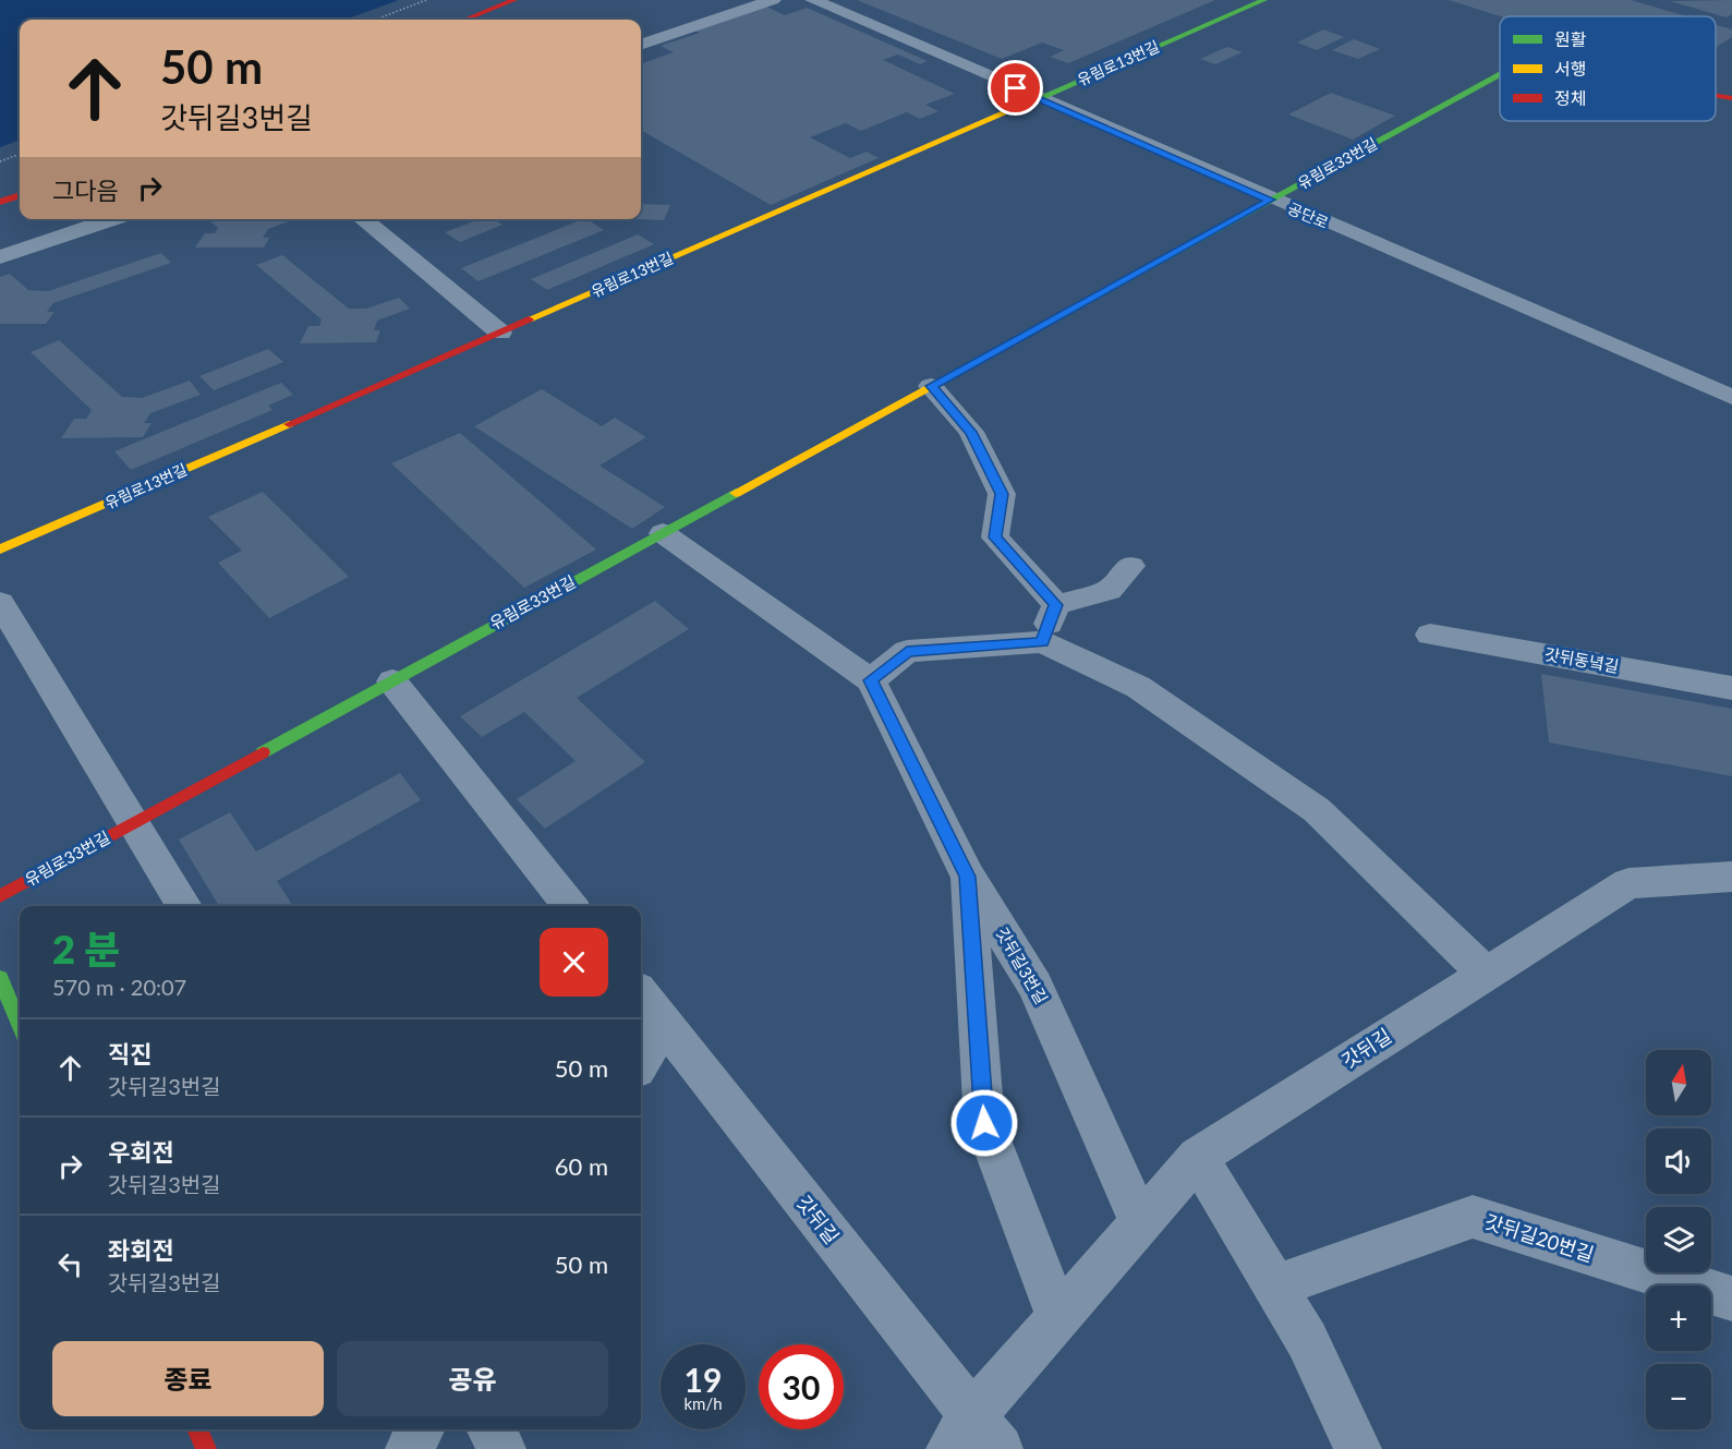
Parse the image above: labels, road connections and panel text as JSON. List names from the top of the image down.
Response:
{
  "streets": {
    "street": [
      "유림로13번길",
      "유림로33번길",
      "공단로",
      "갓뒤동녘길",
      "갓뒤길3번길",
      "갓뒤길",
      "갓뒤길20번길"
    ]
  },
  "crossings": [
    ["유림로13번길", "공단로"],
    ["유림로33번길", "공단로"],
    ["유림로33번길", "갓뒤길3번길"],
    ["갓뒤길3번길", "갓뒤길"]
  ],
  "legend": ["원활", "서행", "정체"],
  "north": "top",
  "page": {
    "turn": ["50 m", "갓뒤길3번길"],
    "then": "그다음",
    "heading": ["2 분", "570 m · 20:07"],
    "list": [
      {
        "name": "직진",
        "note": "갓뒤길3번길",
        "value": "50 m"
      },
      {
        "name": "우회전",
        "note": "갓뒤길3번길",
        "value": "60 m"
      },
      {
        "name": "좌회전",
        "note": "갓뒤길3번길",
        "value": "50 m"
      }
    ],
    "map_buttons": ["+", "−"],
    "buttons": ["종료", "공유"],
    "speed": "19 km/h",
    "limit": "30"
  }
}
